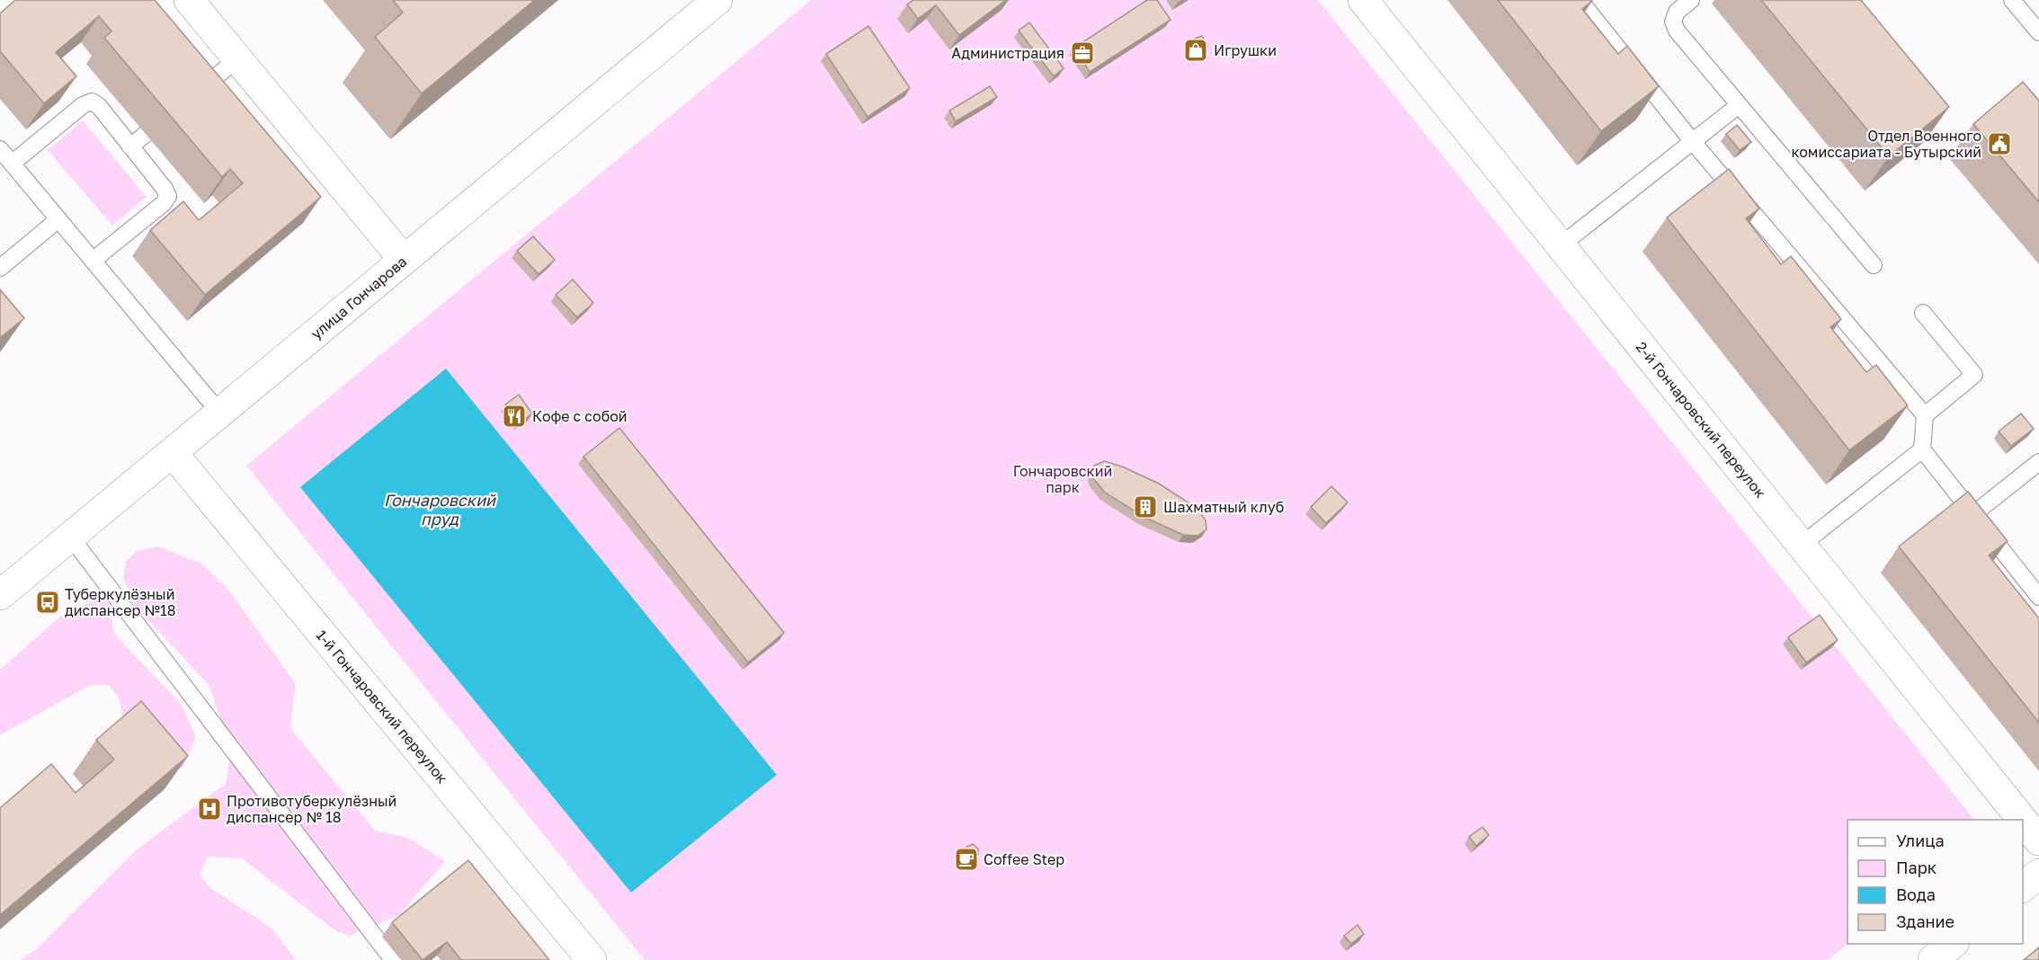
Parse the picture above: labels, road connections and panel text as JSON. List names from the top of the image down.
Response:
{
  "streets": {
    "street": ["улица Гончарова", "2-й Гончаровский переулок", "1-й Гончаровский переулок"]
  },
  "crossings": [
    ["улица Гончарова", "1-й Гончаровский переулок"]
  ],
  "water": ["Гончаровский пруд"],
  "parks": ["Гончаровский парк"],
  "places": {
    "shop": ["Игрушки"],
    "office": ["Администрация"],
    "public building": ["Отдел Военного комиссариата - Бутырский"],
    "restaurant": ["Кофе с собой"],
    "building": ["Шахматный клуб"],
    "bus stop": ["Туберкулёзный диспансер №18"],
    "hospital": ["Противотуберкулёзный диспансер № 18"],
    "cafe": ["Coffee Step"]
  },
  "legend": [
    "Улица",
    "Парк",
    "Вода",
    "Здание"
  ]
}
